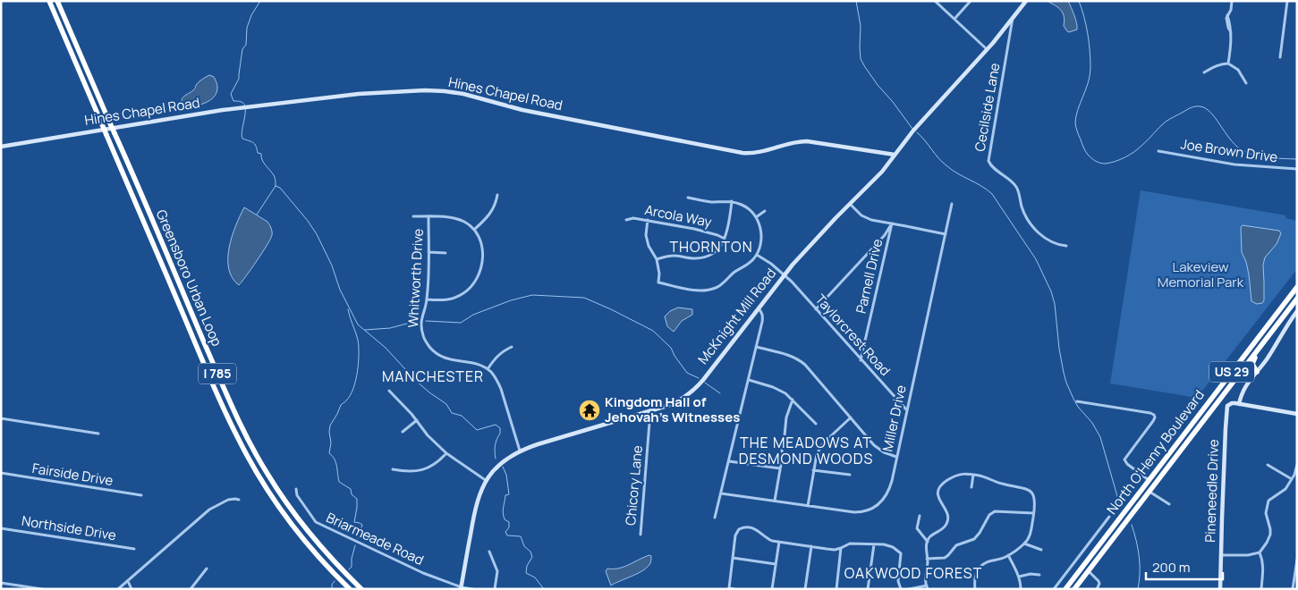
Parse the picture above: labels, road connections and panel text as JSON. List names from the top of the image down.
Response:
{
  "streets": {
    "highway": [
      "Greensboro Urban Loop",
      "US 29",
      "I 785",
      "North O'Henry Boulevard"
    ],
    "street": [
      "Hines Chapel Road",
      "Cecilside Lane",
      "Joe Brown Drive",
      "Arcola Way",
      "Parnell Drive",
      "Whitworth Drive",
      "McKnight Mill Road",
      "Taylorcrest Road",
      "Miller Drive",
      "Fairside Drive",
      "Chicory Lane",
      "Pineneedle Drive",
      "Northside Drive",
      "Briarmeade Road"
    ]
  },
  "crossings": [
    ["Hines Chapel Road", "McKnight Mill Road"],
    ["Cecilside Lane", "McKnight Mill Road"],
    ["Parnell Drive", "Taylorcrest Road"],
    ["McKnight Mill Road", "Taylorcrest Road"],
    ["McKnight Mill Road", "Chicory Lane"],
    ["McKnight Mill Road", "Briarmeade Road"],
    ["Taylorcrest Road", "Miller Drive"]
  ],
  "districts": [
    "THORNTON",
    "MANCHESTER",
    "THE MEADOWS AT DESMOND WOODS",
    "OAKWOOD FOREST"
  ],
  "parks": ["Lakeview Memorial Park"],
  "places": {
    "temple": ["Kingdom Hall of Jehovah’s Witnesses"]
  },
  "scale_bar": "200 m"
}
